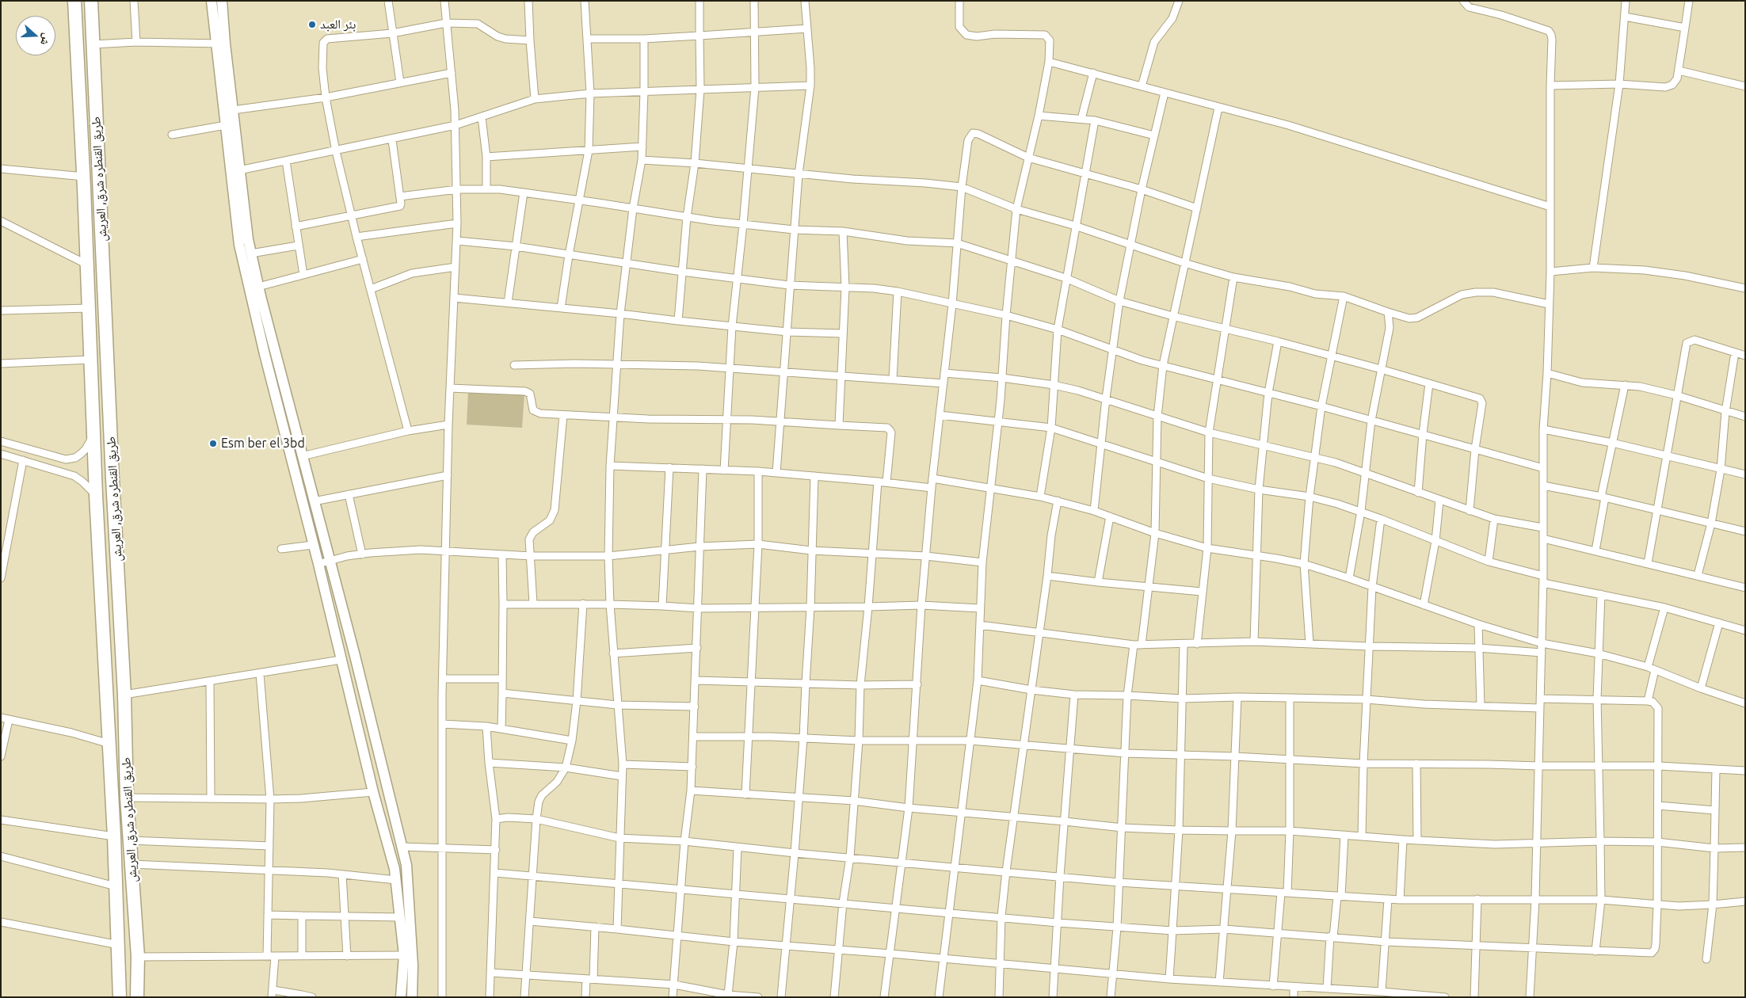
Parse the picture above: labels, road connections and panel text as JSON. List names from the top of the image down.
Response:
{
  "streets": {
    "highway": ["طريق القنطره شرق, العريش"]
  },
  "places": ["بئر العبد", "Esm ber el 3bd"],
  "north": "right"
}
